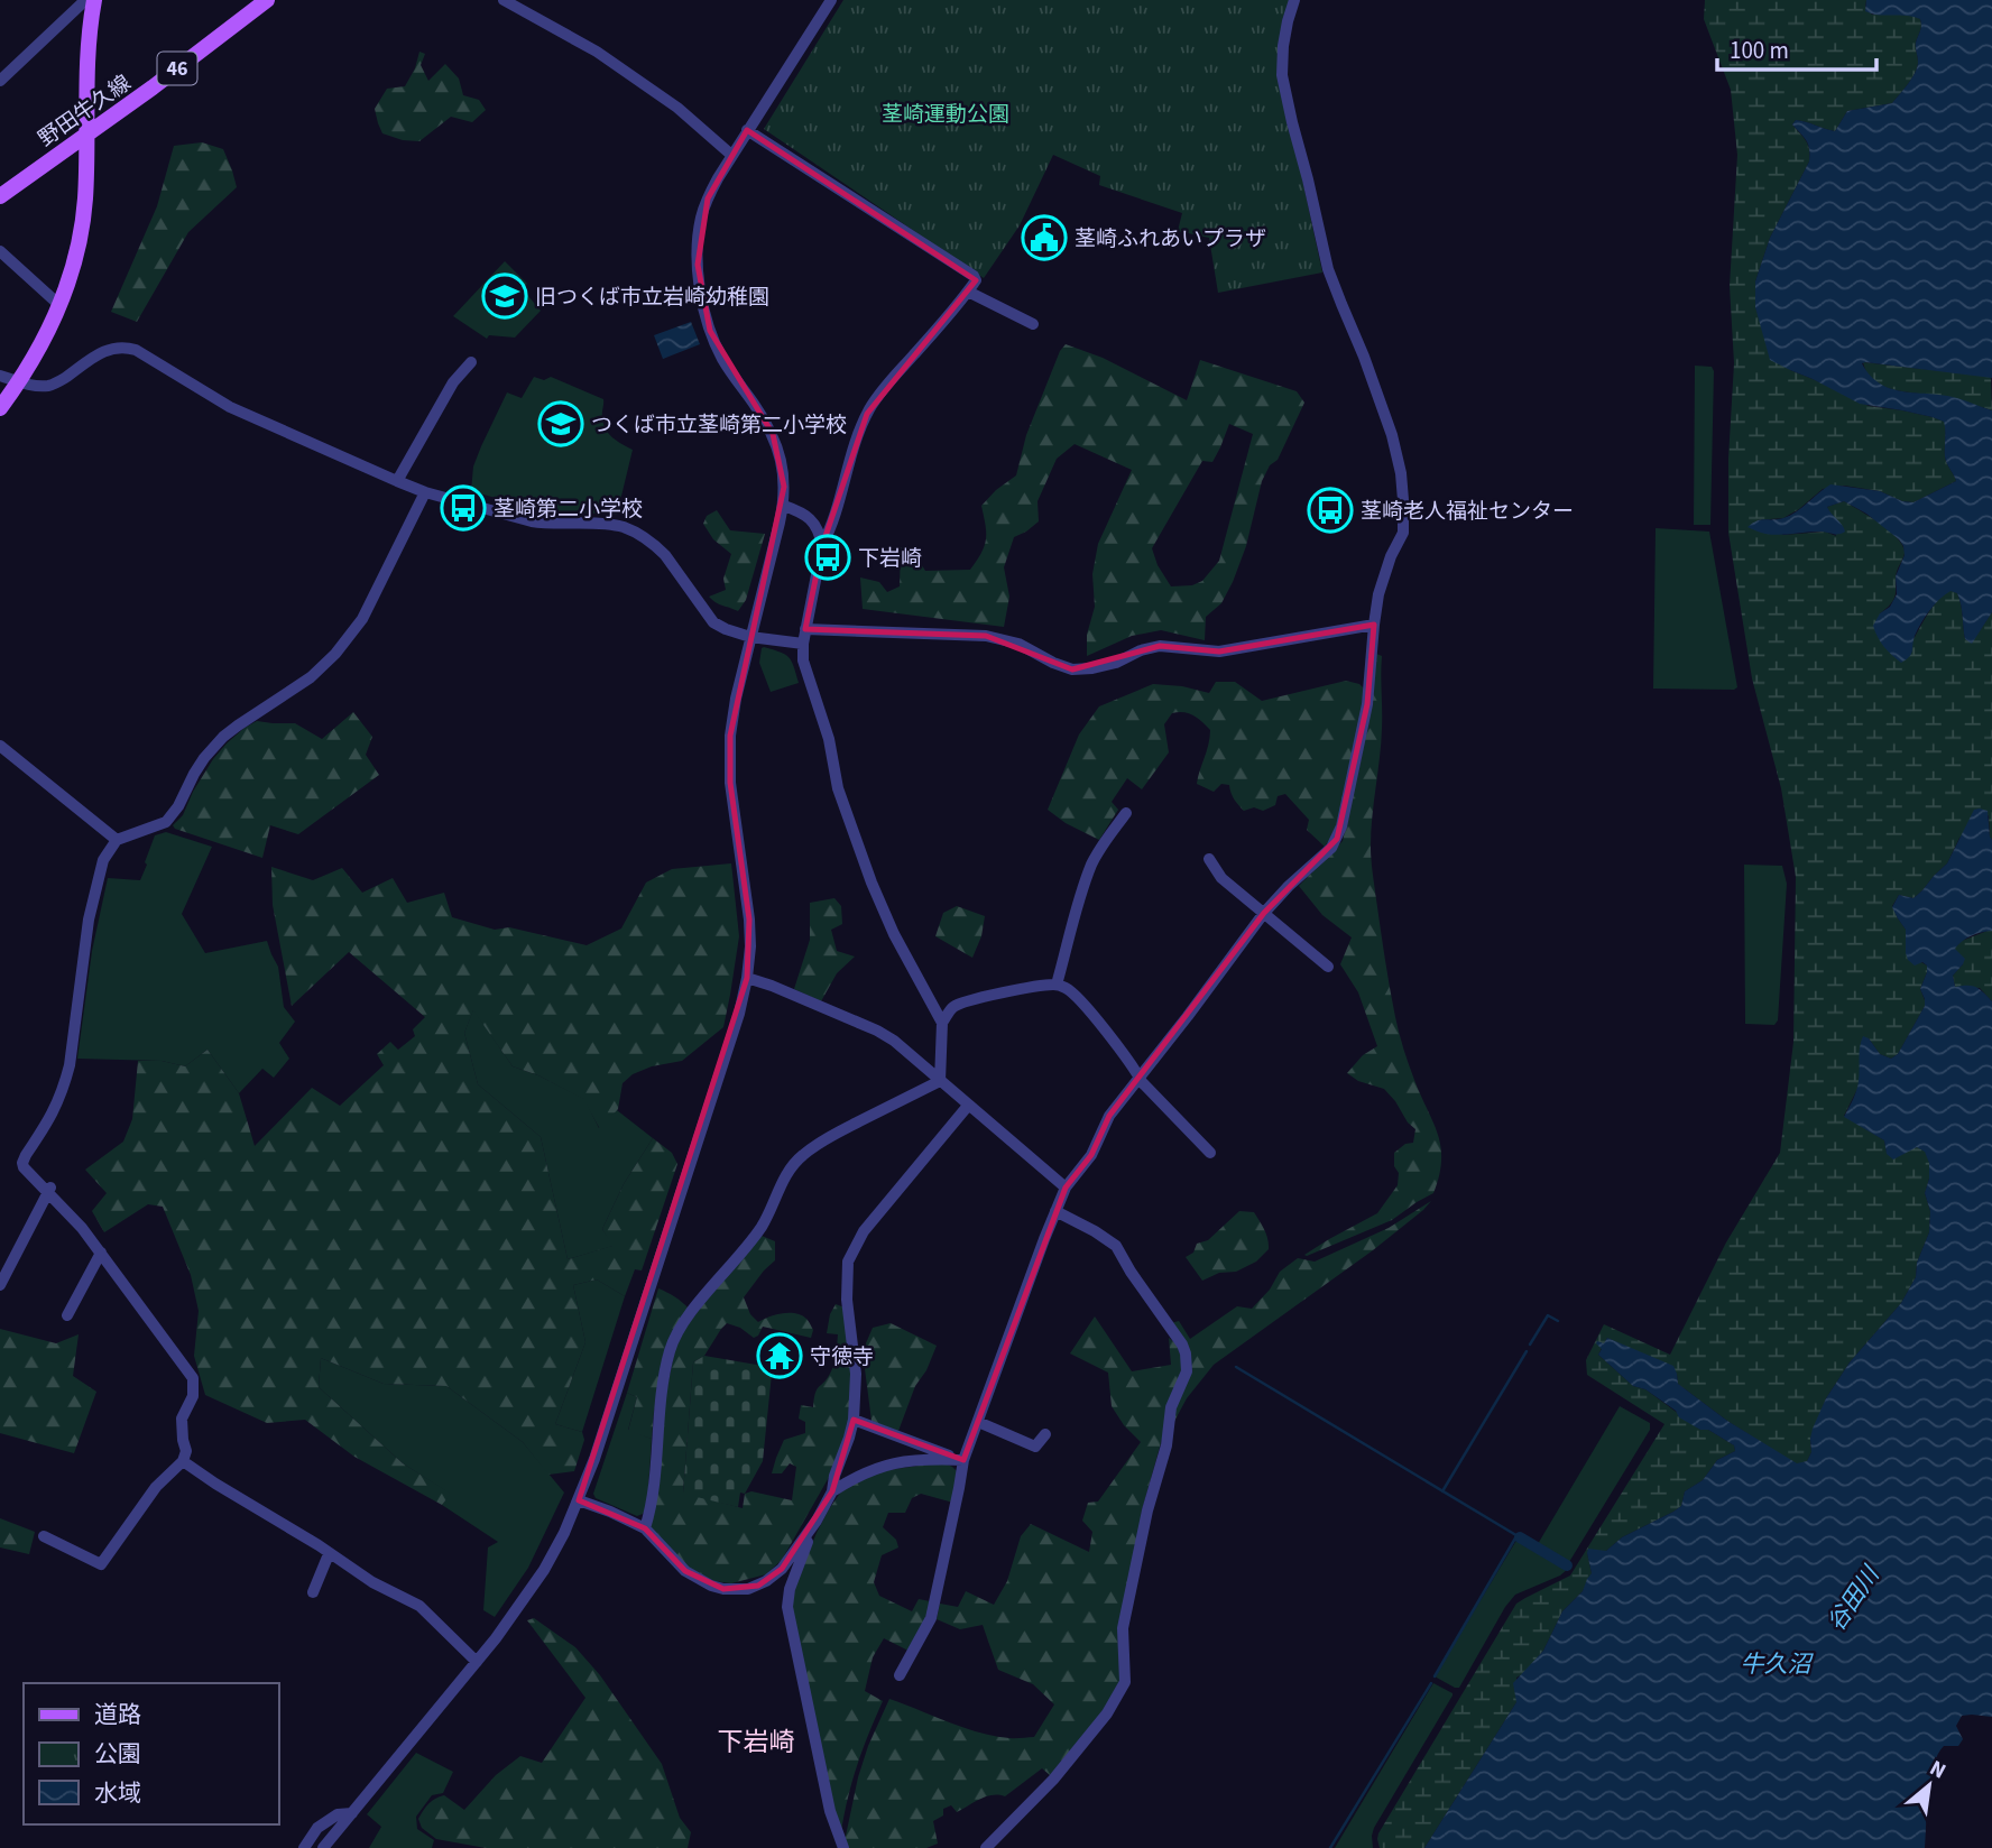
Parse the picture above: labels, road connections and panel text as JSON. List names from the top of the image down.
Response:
{
  "streets": {
    "main road": ["46", "野田牛久線"]
  },
  "districts": ["下岩崎"],
  "water": ["谷田川", "牛久沼"],
  "parks": ["茎崎運動公園"],
  "places": {
    "public building": ["茎崎ふれあいプラザ"],
    "school or university": ["旧つくば市立岩崎幼稚園", "つくば市立茎崎第二小学校"],
    "bus stop": ["茎崎第二小学校", "茎崎老人福祉センター", "下岩崎"],
    "temple": ["守徳寺"]
  },
  "legend": ["道路", "公園", "水域"],
  "scale_bar": "100 m",
  "north": "top right"
}
